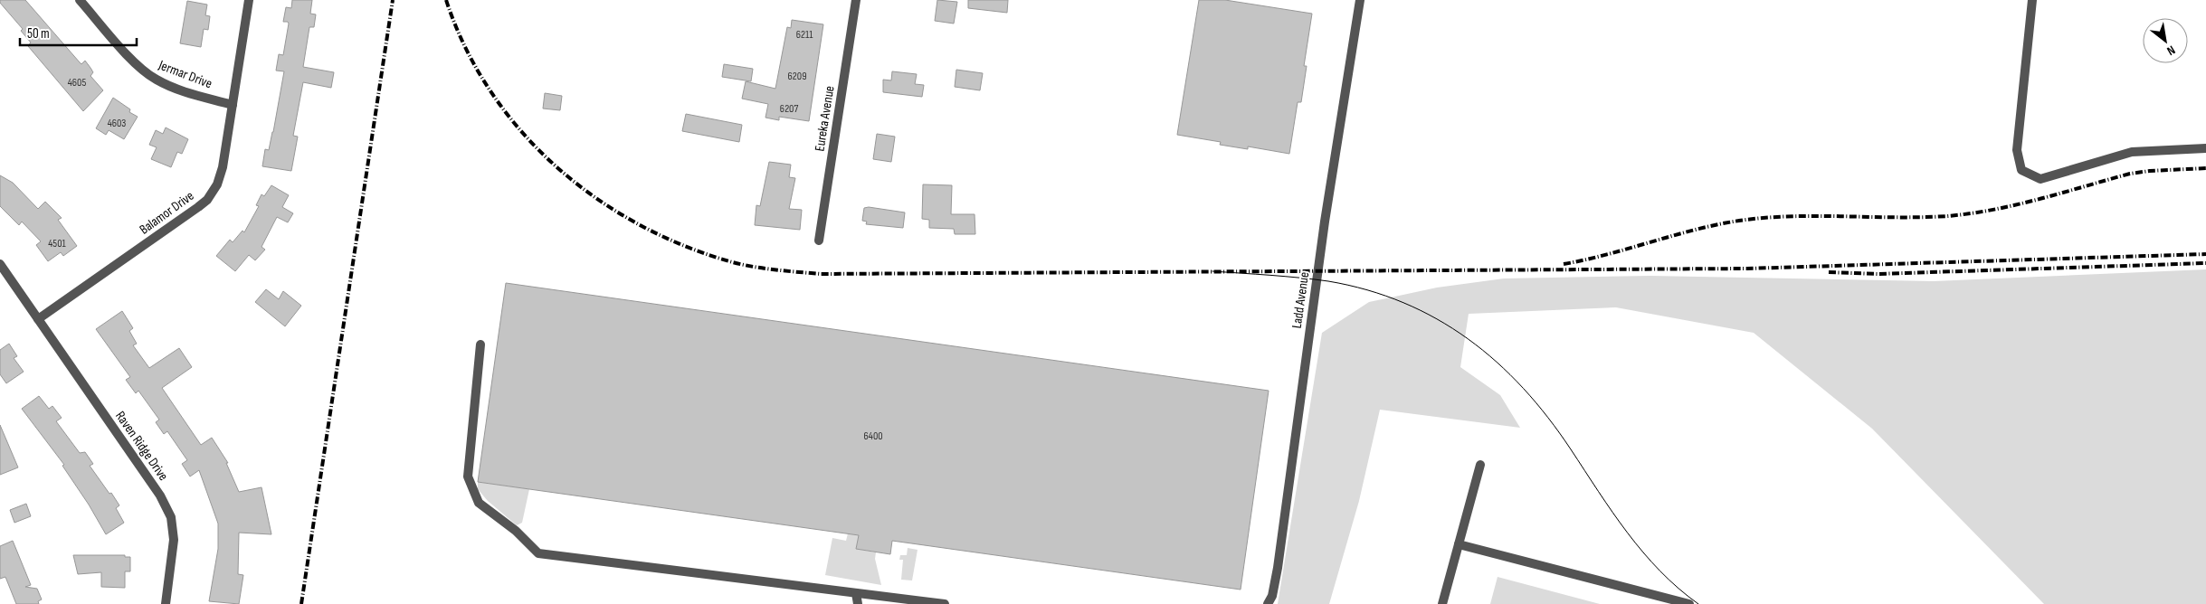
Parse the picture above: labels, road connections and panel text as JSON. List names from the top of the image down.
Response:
{
  "streets": {
    "street": [
      "Jermar Drive",
      "Eureka Avenue",
      "Balamor Drive",
      "Ladd Avenue",
      "Raven Ridge Drive"
    ]
  },
  "crossings": [
    ["Jermar Drive", "Balamor Drive"],
    ["Balamor Drive", "Raven Ridge Drive"]
  ],
  "house_numbers": [
    "6211",
    "6209",
    "4605",
    "6207",
    "4603",
    "4501",
    "6400"
  ],
  "scale_bar": "50 m",
  "north": "bottom right"
}
